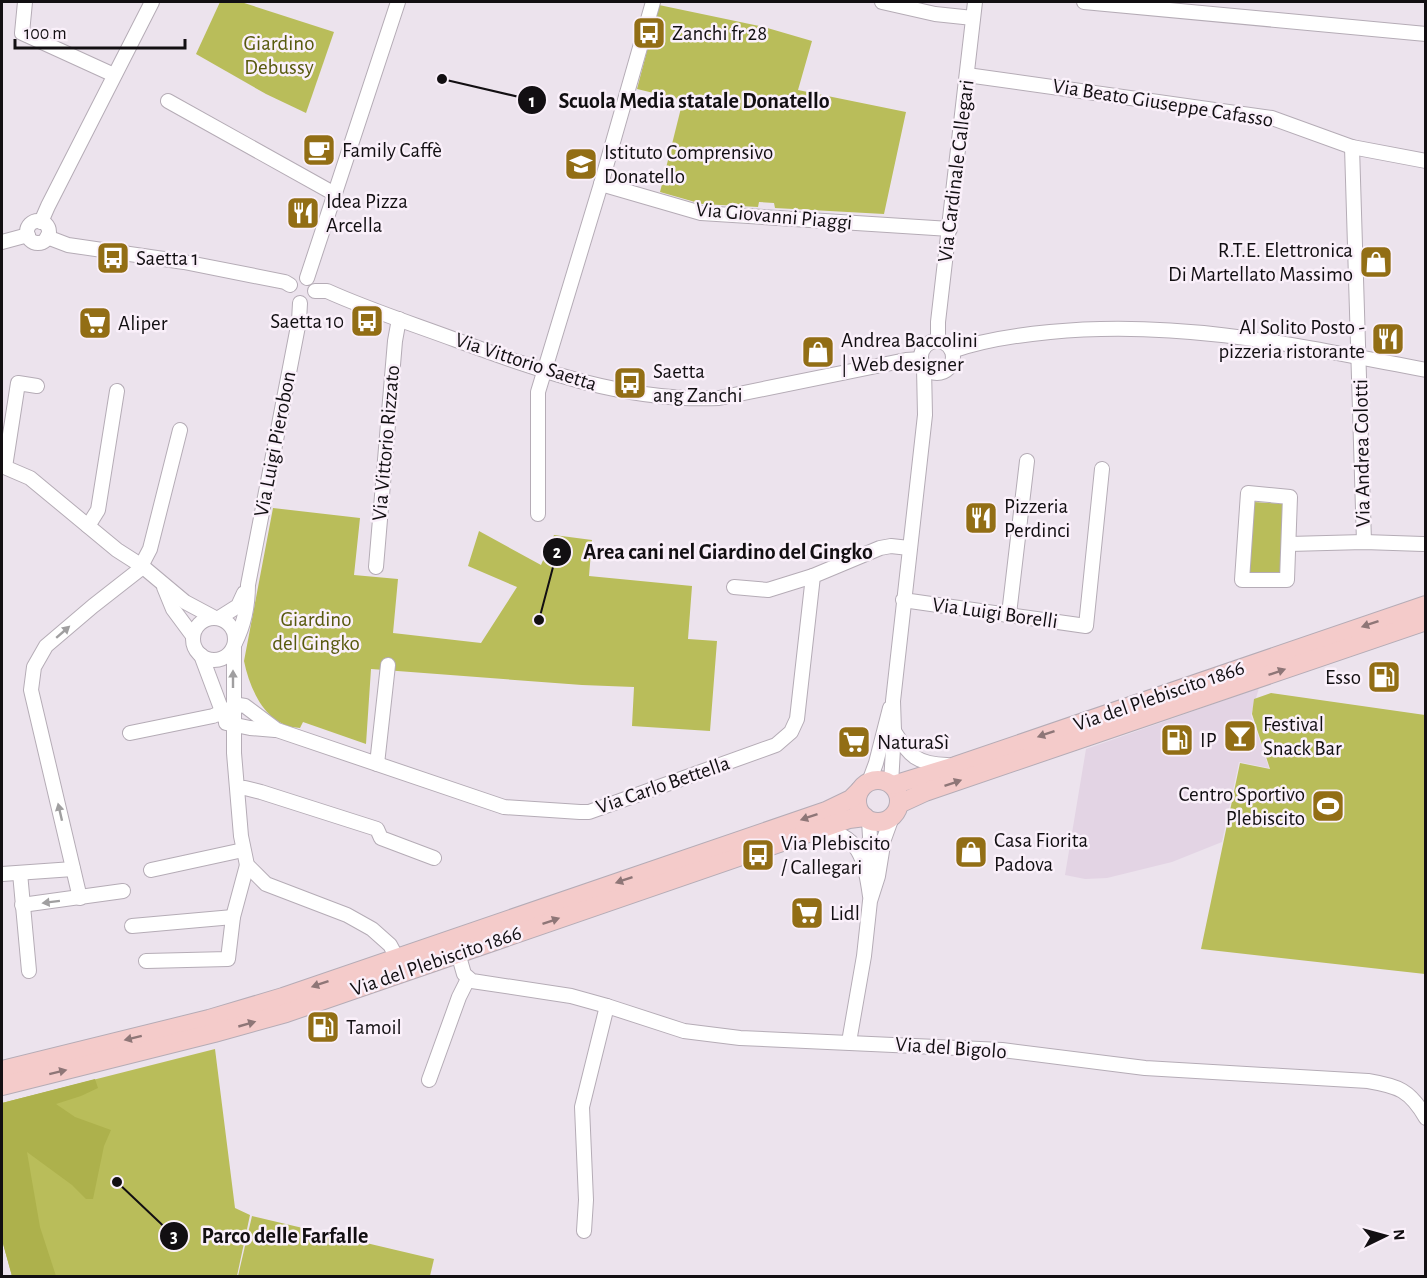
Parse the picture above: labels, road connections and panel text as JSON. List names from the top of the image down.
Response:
{
  "streets": {
    "main road": ["Via del Plebiscito 1866"],
    "street": [
      "Via Beato Giuseppe Cafasso",
      "Via Cardinale Callegari",
      "Via Giovanni Piaggi",
      "Via Vittorio Saetta",
      "Via Vittorio Rizzato",
      "Via Luigi Pierobon",
      "Via Andrea Colotti",
      "Via Luigi Borelli",
      "Via Carlo Bettella",
      "Via del Bigolo"
    ]
  },
  "crossings": [
    ["Via Beato Giuseppe Cafasso", "Via Cardinale Callegari"],
    ["Via Beato Giuseppe Cafasso", "Via Andrea Colotti"],
    ["Via Cardinale Callegari", "Via Giovanni Piaggi"],
    ["Via Cardinale Callegari", "Via Vittorio Saetta"],
    ["Via Vittorio Saetta", "Via Vittorio Rizzato"],
    ["Via Vittorio Saetta", "Via Luigi Pierobon"]
  ],
  "parks": ["Giardino Debussy", "Giardino del Gingko"],
  "places": {
    "bus stop": [
      "Zanchi fr 28",
      "Saetta 1",
      "Saetta 10",
      "Saetta ang Zanchi",
      "Via Plebiscito / Callegari"
    ],
    "other": ["Scuola Media statale Donatello", "Area cani nel Giardino del Gingko", "Parco delle Farfalle"],
    "cafe": ["Family Caffè"],
    "school or university": ["Istituto Comprensivo Donatello"],
    "restaurant": ["Idea Pizza Arcella", "Al Solito Posto - pizzeria ristorante", "Pizzeria Perdinci"],
    "shop": ["R.T.E. Elettronica Di Martellato Massimo", "Andrea Baccolini | Web designer", "Casa Fiorita Padova"],
    "supermarket": ["Aliper", "NaturaSì", "Lidl"],
    "fuel station": ["Esso", "IP", "Tamoil"],
    "bar": ["Festival Snack Bar"],
    "sports": ["Centro Sportivo Plebiscito"]
  },
  "scale_bar": "100 m",
  "north": "right"
}
